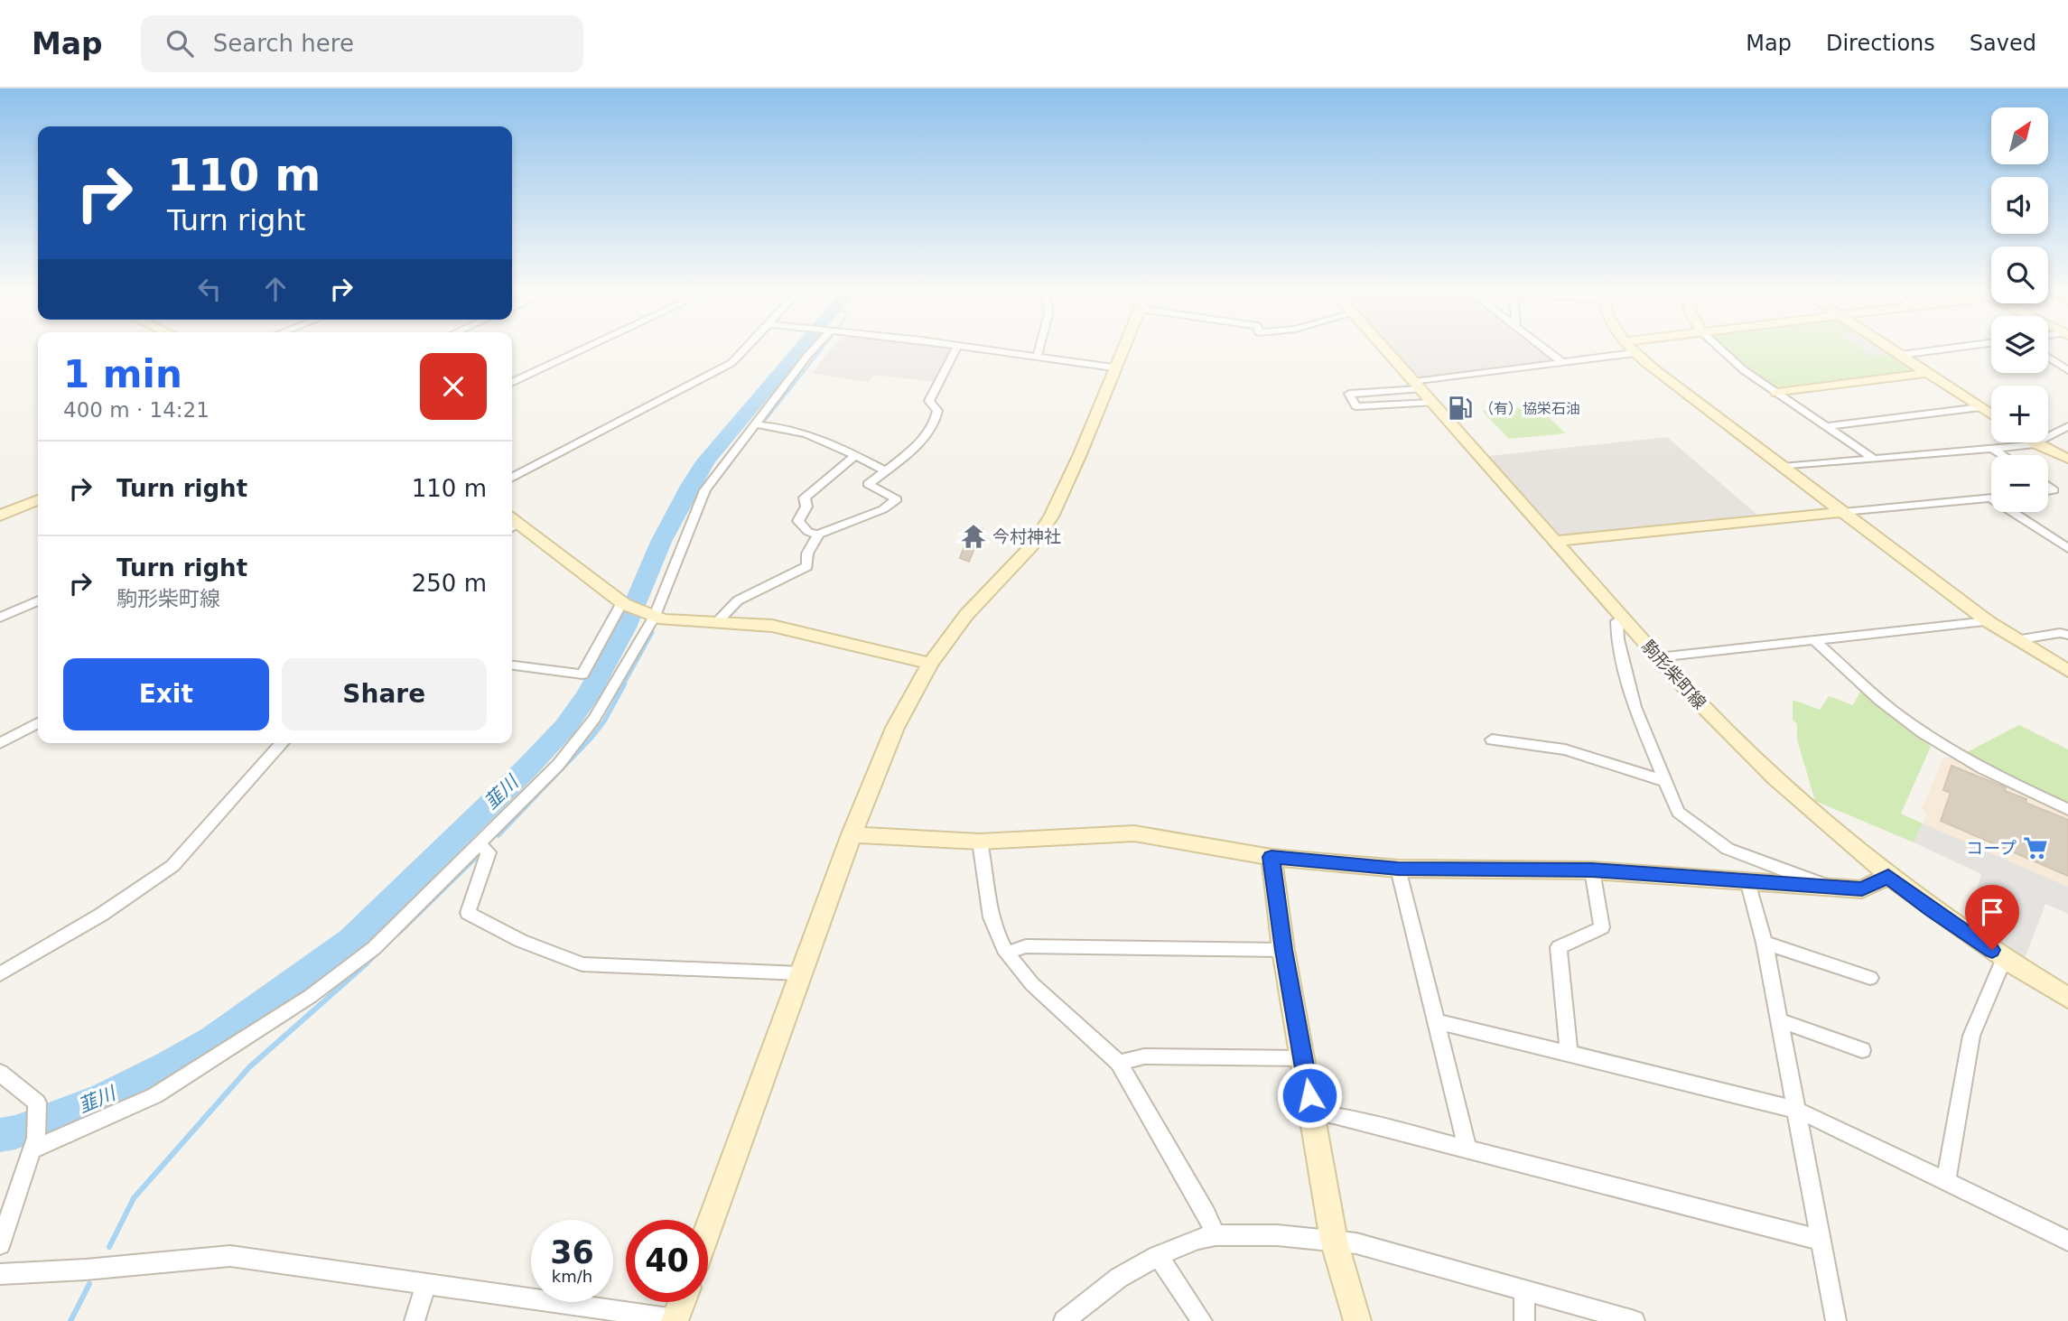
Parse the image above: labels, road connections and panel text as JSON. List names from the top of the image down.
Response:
{
  "streets": {
    "street": ["駒形柴町線"]
  },
  "water": ["韮川"],
  "places": {
    "fuel station": ["（有）協栄石油"],
    "temple": ["今村神社"],
    "supermarket": ["コープ"]
  },
  "north": "top right",
  "page": {
    "header": "Map",
    "search": "Search here",
    "nav": ["Map", "Directions", "Saved"],
    "map_buttons": ["+", "−"],
    "turn": ["110 m", "Turn right"],
    "heading": ["1 min", "400 m · 14:21"],
    "list": [
      {
        "name": "Turn right",
        "value": "110 m"
      },
      {
        "name": "Turn right",
        "note": "駒形柴町線",
        "value": "250 m"
      }
    ],
    "buttons": ["Exit", "Share"],
    "speed": "36 km/h",
    "limit": "40"
  }
}
